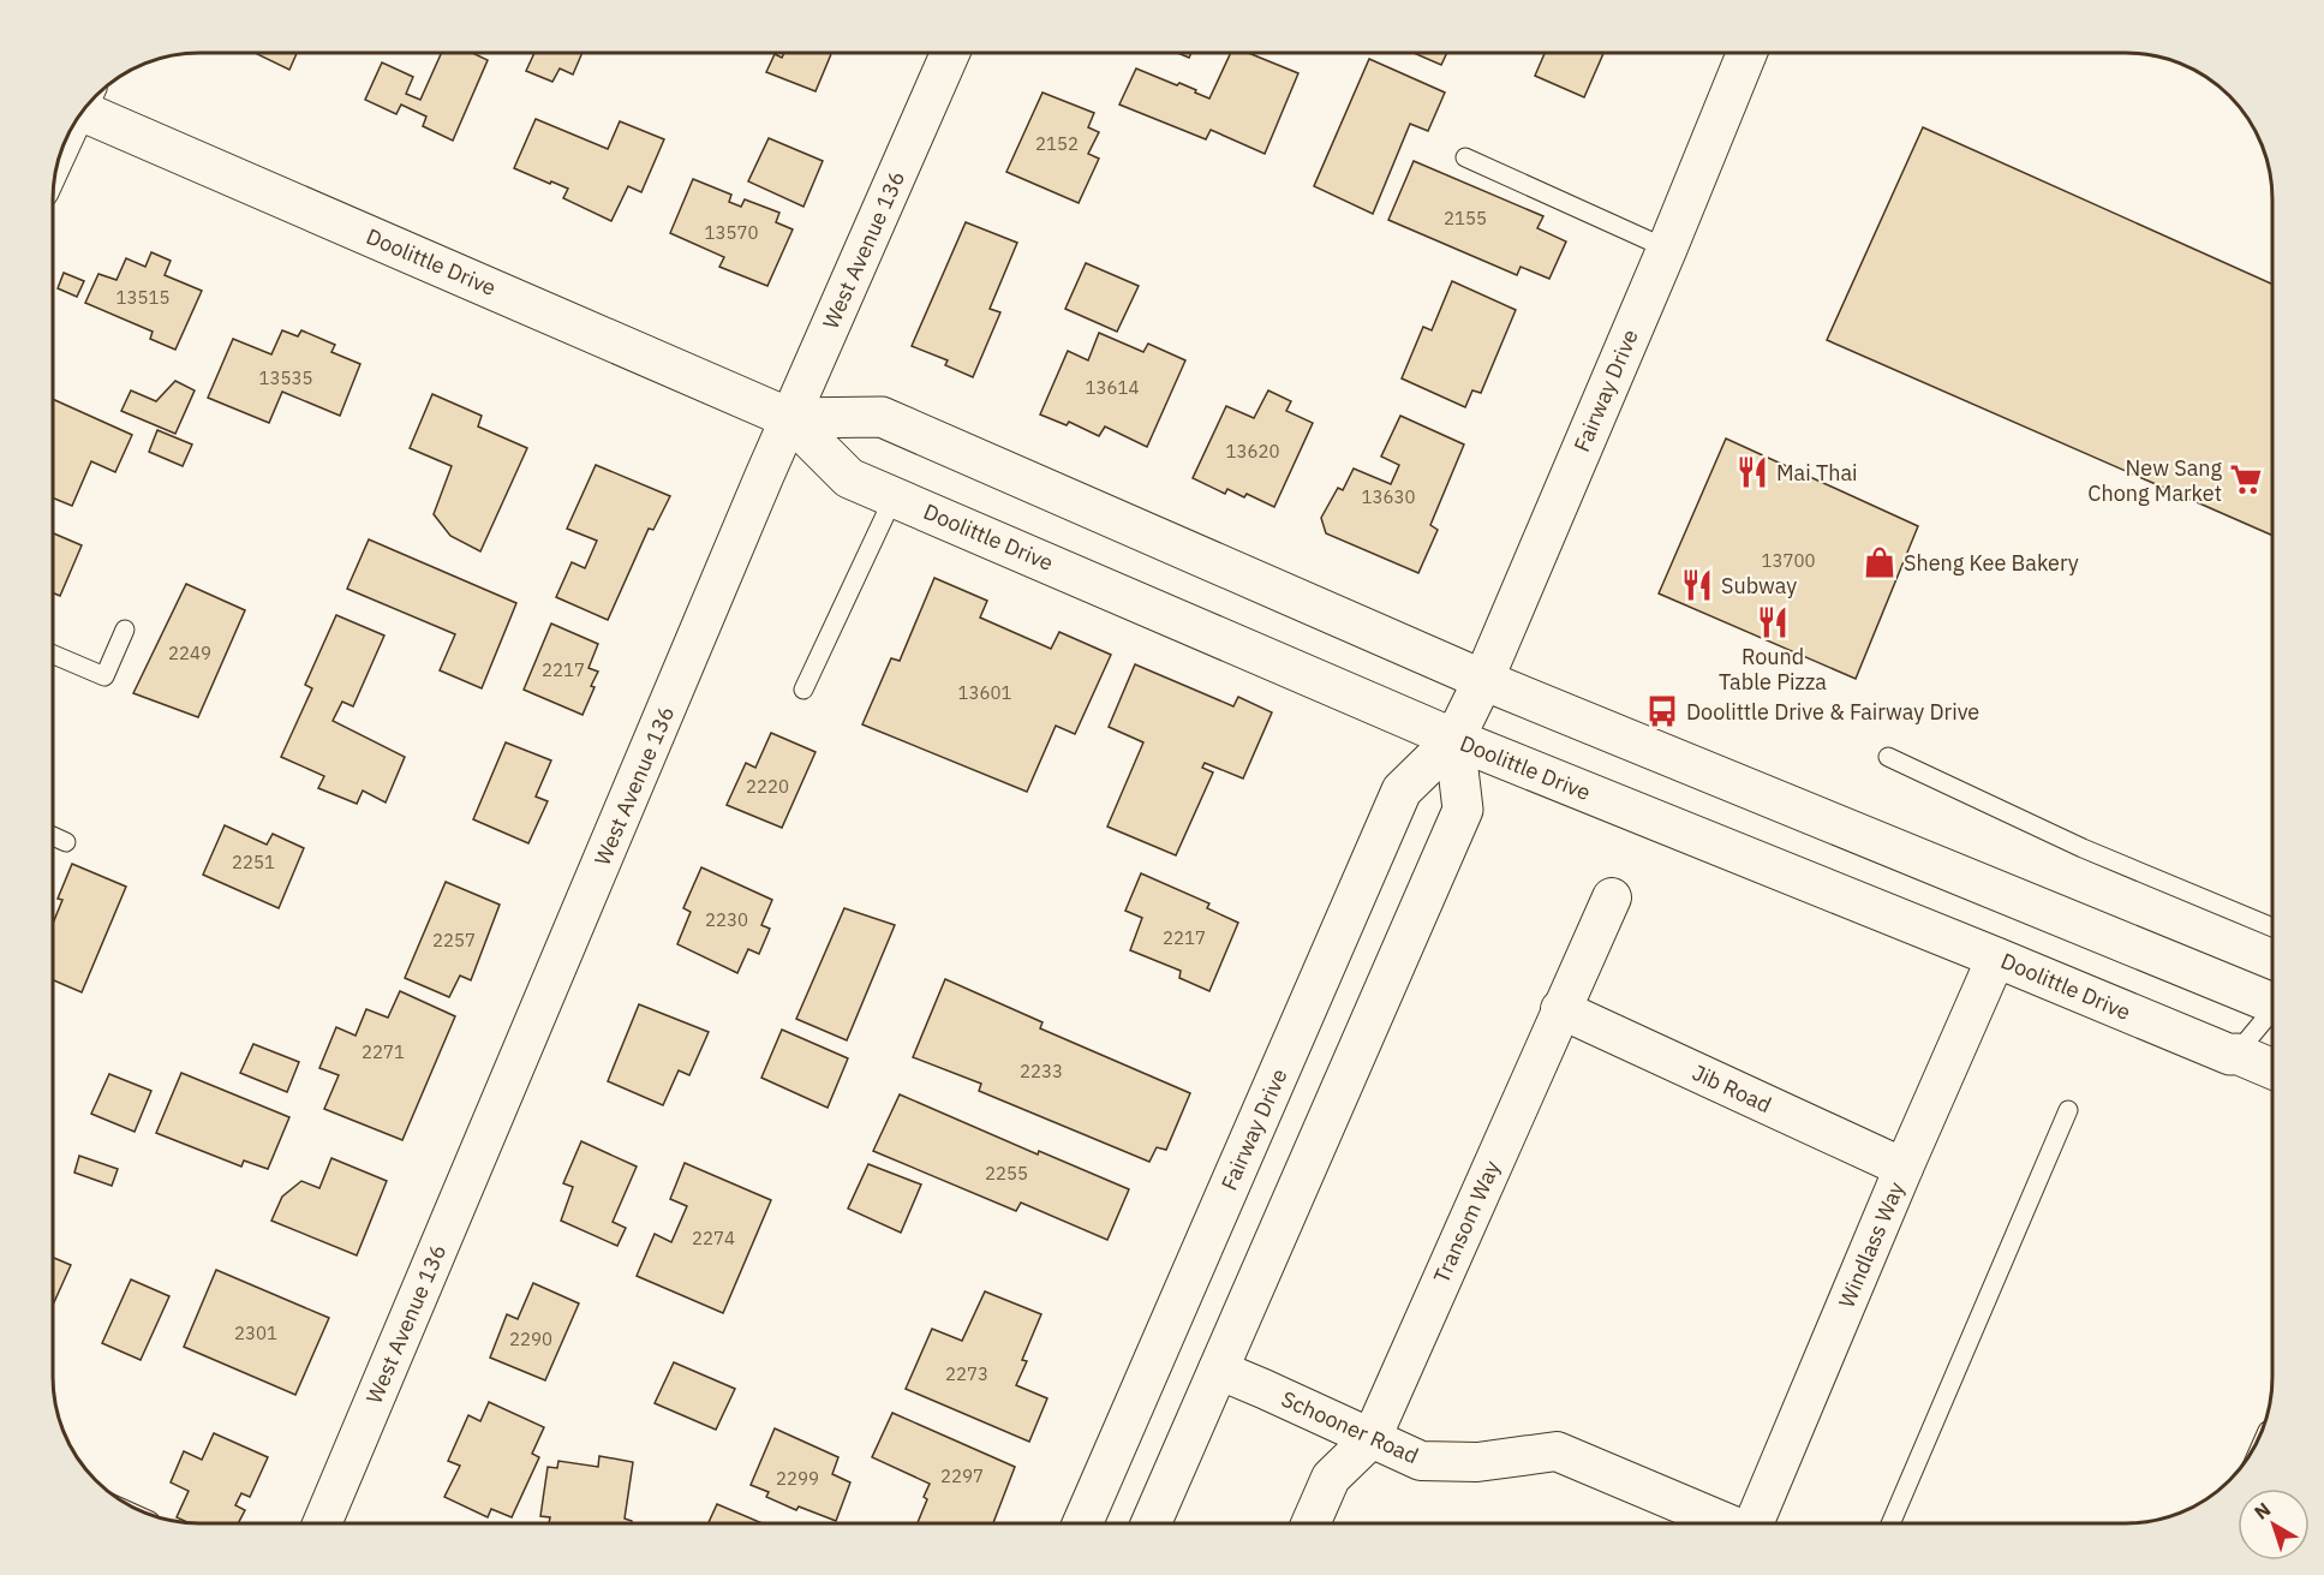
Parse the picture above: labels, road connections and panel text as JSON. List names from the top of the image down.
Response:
{
  "streets": {
    "street": [
      "West Avenue 136",
      "Doolittle Drive",
      "Fairway Drive",
      "Jib Road",
      "Transom Way",
      "Windlass Way",
      "Schooner Road"
    ]
  },
  "crossings": [
    ["West Avenue 136", "Doolittle Drive"],
    ["Doolittle Drive", "Fairway Drive"],
    ["Doolittle Drive", "Windlass Way"],
    ["Fairway Drive", "Schooner Road"],
    ["Jib Road", "Transom Way"],
    ["Jib Road", "Windlass Way"],
    ["Transom Way", "Schooner Road"]
  ],
  "places": {
    "restaurant": ["Mai Thai", "Subway", "Round Table Pizza"],
    "supermarket": ["New Sang Chong Market"],
    "shop": ["Sheng Kee Bakery"],
    "bus stop": ["Doolittle Drive & Fairway Drive"]
  },
  "house_numbers": [
    "2152",
    "2155",
    "13570",
    "13515",
    "13535",
    "13614",
    "13620",
    "13630",
    "13700",
    "2249",
    "2217",
    "13601",
    "2220",
    "2251",
    "2230",
    "2217",
    "2257",
    "2271",
    "2233",
    "2255",
    "2274",
    "2301",
    "2290",
    "2273",
    "2297",
    "2299"
  ],
  "north": "top left"
}
